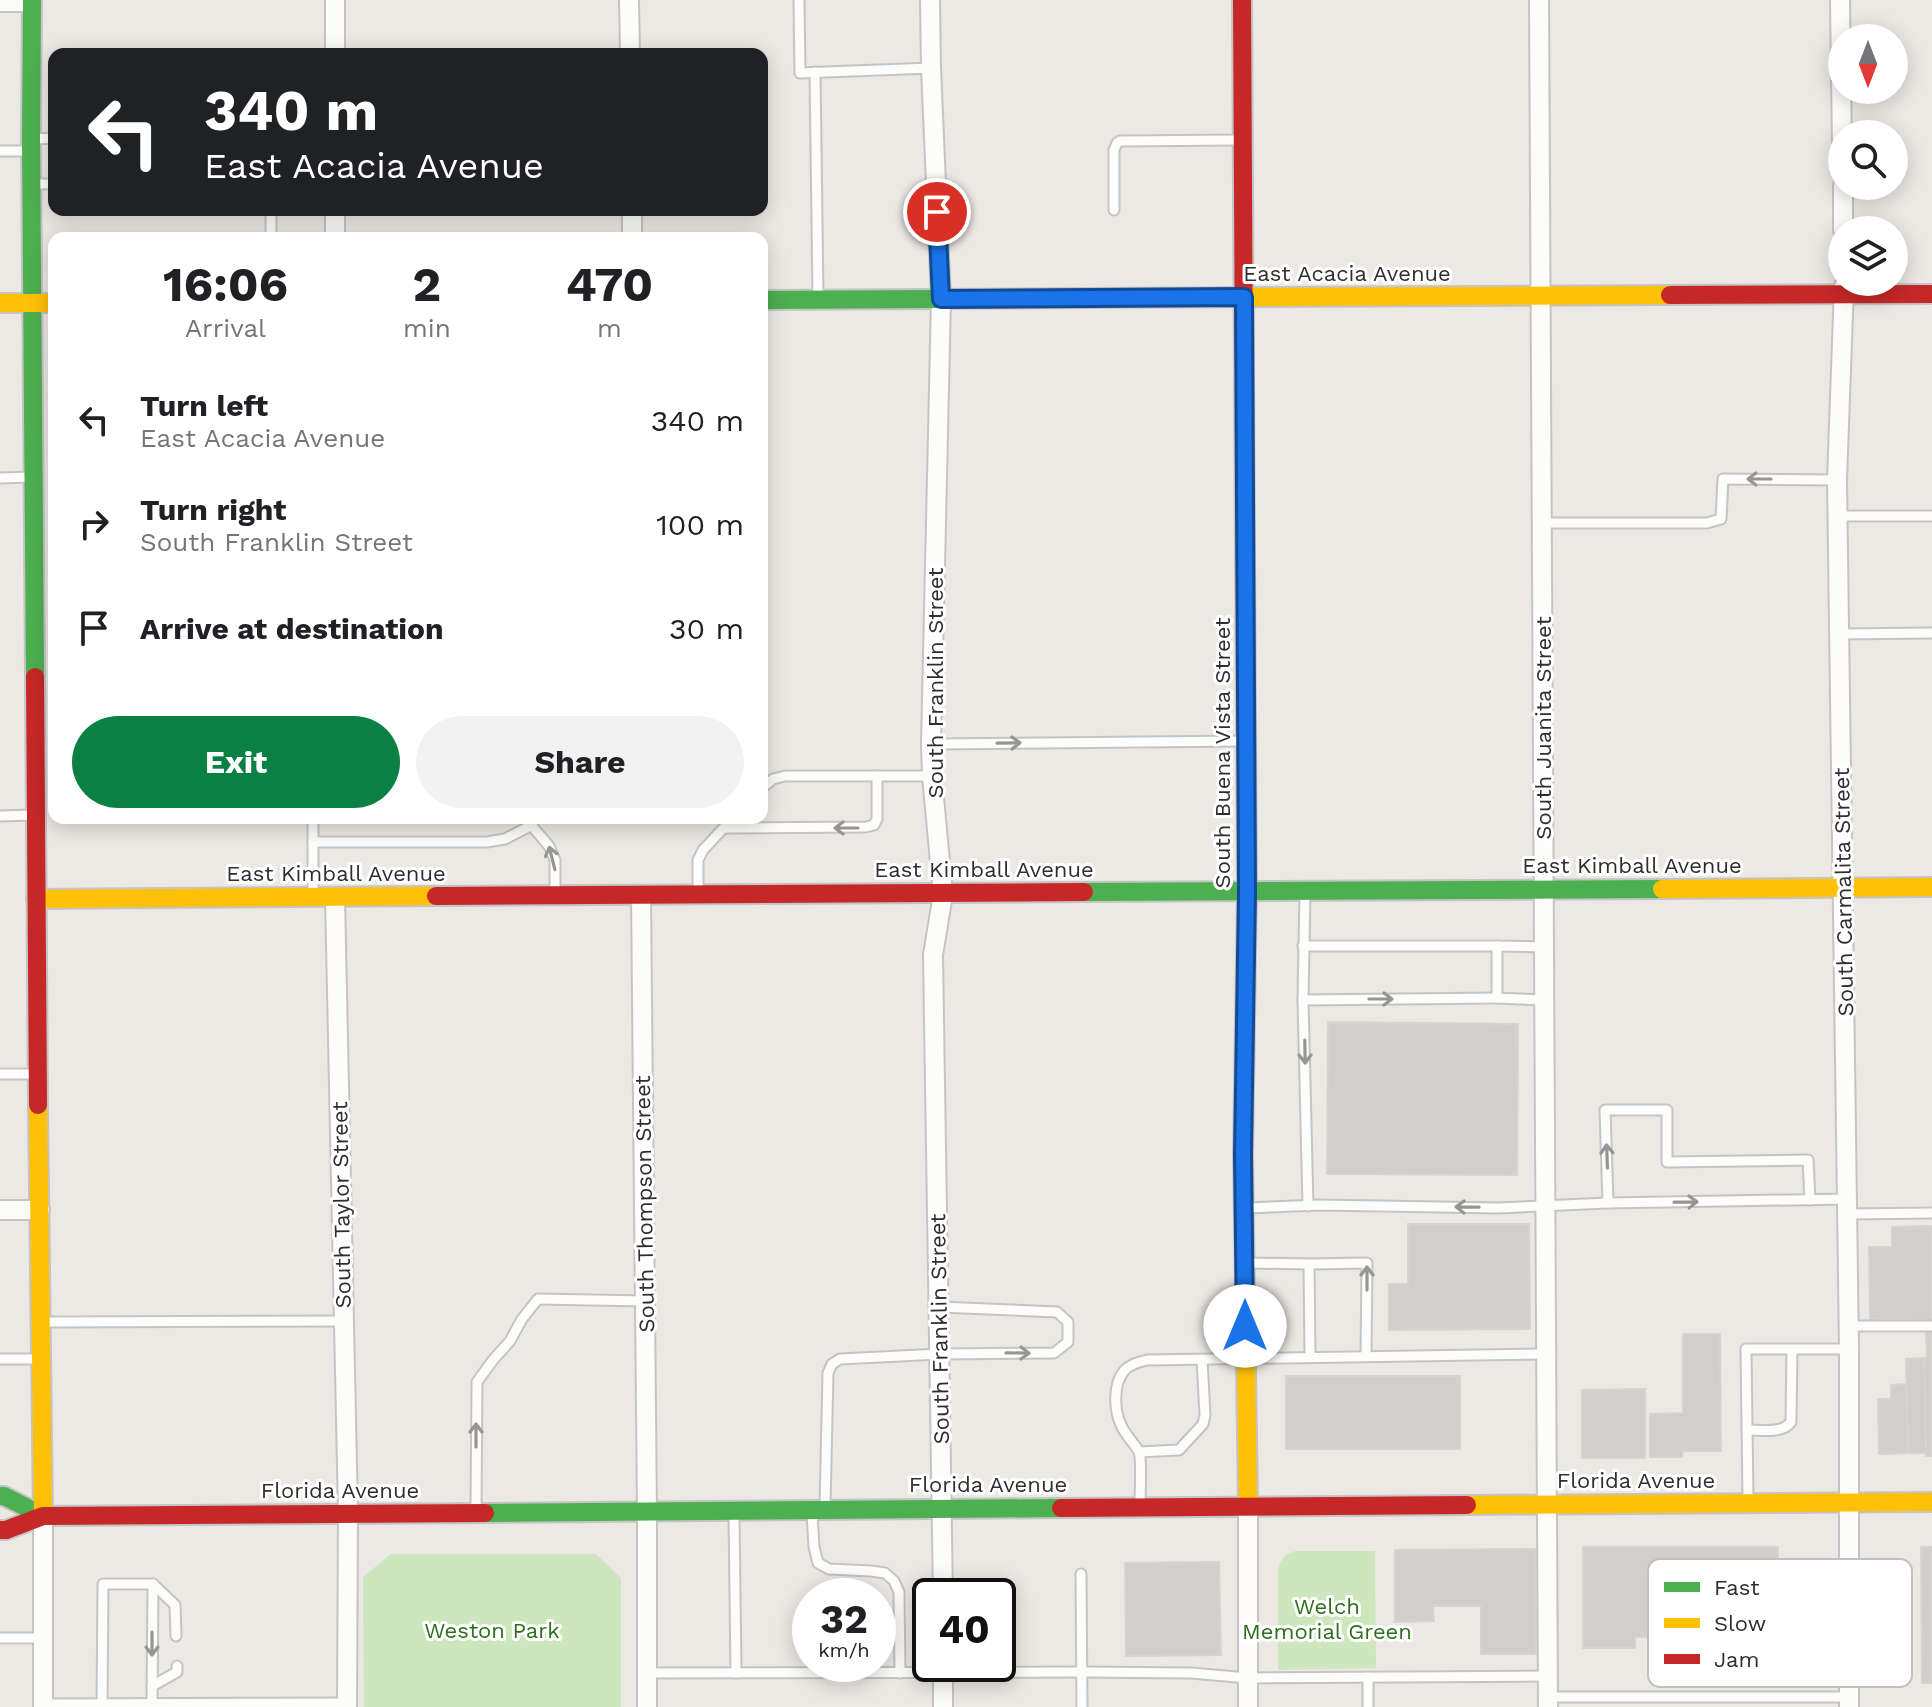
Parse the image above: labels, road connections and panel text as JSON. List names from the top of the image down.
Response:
{
  "streets": {
    "street": [
      "East Acacia Avenue",
      "South Franklin Street",
      "South Juanita Street",
      "South Buena Vista Street",
      "East Kimball Avenue",
      "South Carmalita Street",
      "South Thompson Street",
      "South Taylor Street",
      "Florida Avenue"
    ]
  },
  "crossings": [
    ["East Acacia Avenue", "South Franklin Street"],
    ["East Acacia Avenue", "South Juanita Street"],
    ["East Acacia Avenue", "South Buena Vista Street"],
    ["South Franklin Street", "East Kimball Avenue"],
    ["South Franklin Street", "Florida Avenue"],
    ["South Juanita Street", "East Kimball Avenue"],
    ["South Juanita Street", "Florida Avenue"],
    ["South Buena Vista Street", "East Kimball Avenue"],
    ["South Buena Vista Street", "Florida Avenue"],
    ["East Kimball Avenue", "South Carmalita Street"],
    ["East Kimball Avenue", "South Thompson Street"],
    ["East Kimball Avenue", "South Taylor Street"],
    ["South Carmalita Street", "Florida Avenue"],
    ["South Thompson Street", "Florida Avenue"],
    ["South Taylor Street", "Florida Avenue"]
  ],
  "parks": ["Welch Memorial Green", "Weston Park"],
  "legend": ["Fast", "Slow", "Jam"],
  "north": "bottom",
  "page": {
    "turn": ["340 m", "East Acacia Avenue"],
    "eta": [
      "16:06",
      "Arrival",
      "2",
      "min",
      "470",
      "m"
    ],
    "list": [
      {
        "name": "Turn left",
        "note": "East Acacia Avenue",
        "value": "340 m"
      },
      {
        "name": "Turn right",
        "note": "South Franklin Street",
        "value": "100 m"
      },
      {
        "name": "Arrive at destination",
        "value": "30 m"
      }
    ],
    "buttons": ["Exit", "Share"],
    "speed": "32 km/h",
    "limit": "40"
  }
}
